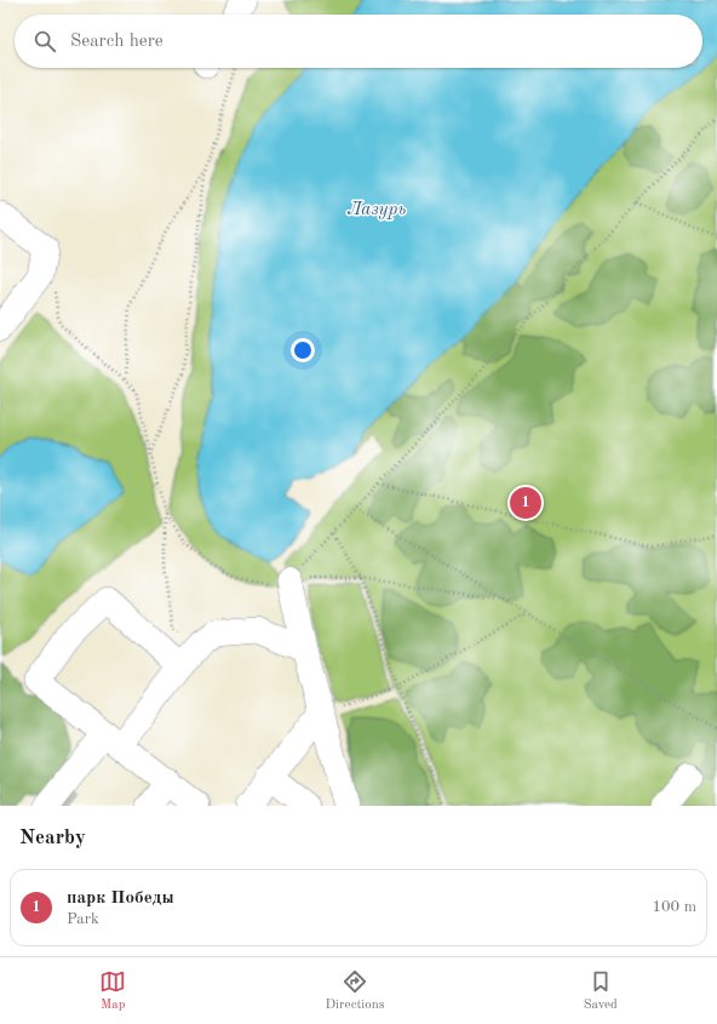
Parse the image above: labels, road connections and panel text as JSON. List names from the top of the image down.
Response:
{
  "water": ["Лазурь"],
  "page": {
    "search": "Search here",
    "pins": "1",
    "heading": "Nearby",
    "list": [
      {
        "mark": "1",
        "name": "парк Победы",
        "note": "Park",
        "value": "100 m"
      }
    ],
    "nav": ["Map", "Directions", "Saved"]
  }
}
